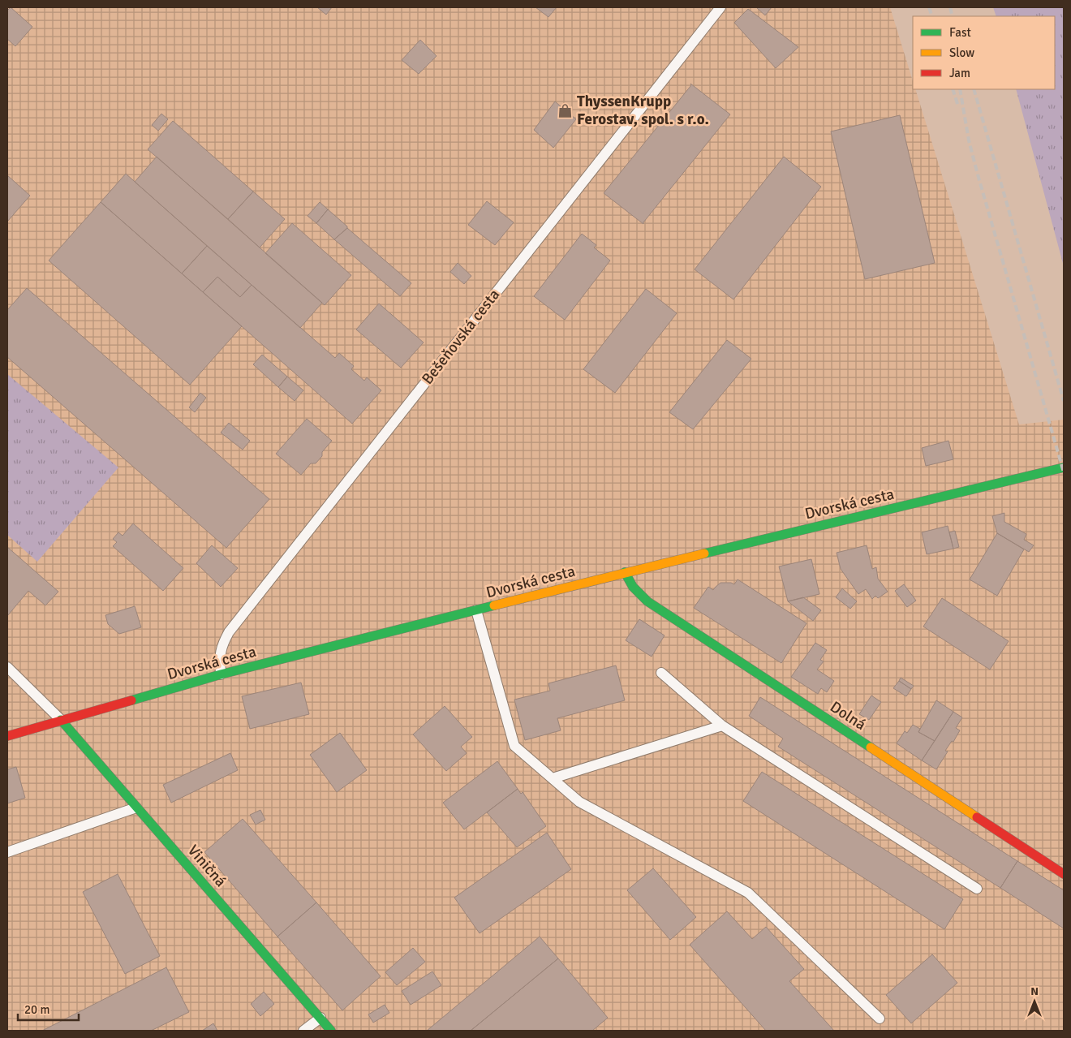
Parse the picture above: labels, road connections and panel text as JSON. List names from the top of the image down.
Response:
{
  "streets": {
    "street": ["Dvorská cesta", "Dolná", "Viničná"],
    "lane": ["Bešeňovská cesta"]
  },
  "crossings": [
    ["Bešeňovská cesta", "Dvorská cesta"],
    ["Dvorská cesta", "Dolná"],
    ["Dvorská cesta", "Viničná"]
  ],
  "places": {
    "shop": ["ThyssenKrupp Ferostav, spol. s r.o."]
  },
  "legend": ["Fast", "Slow", "Jam"],
  "scale_bar": "20 m",
  "north": "top"
}
